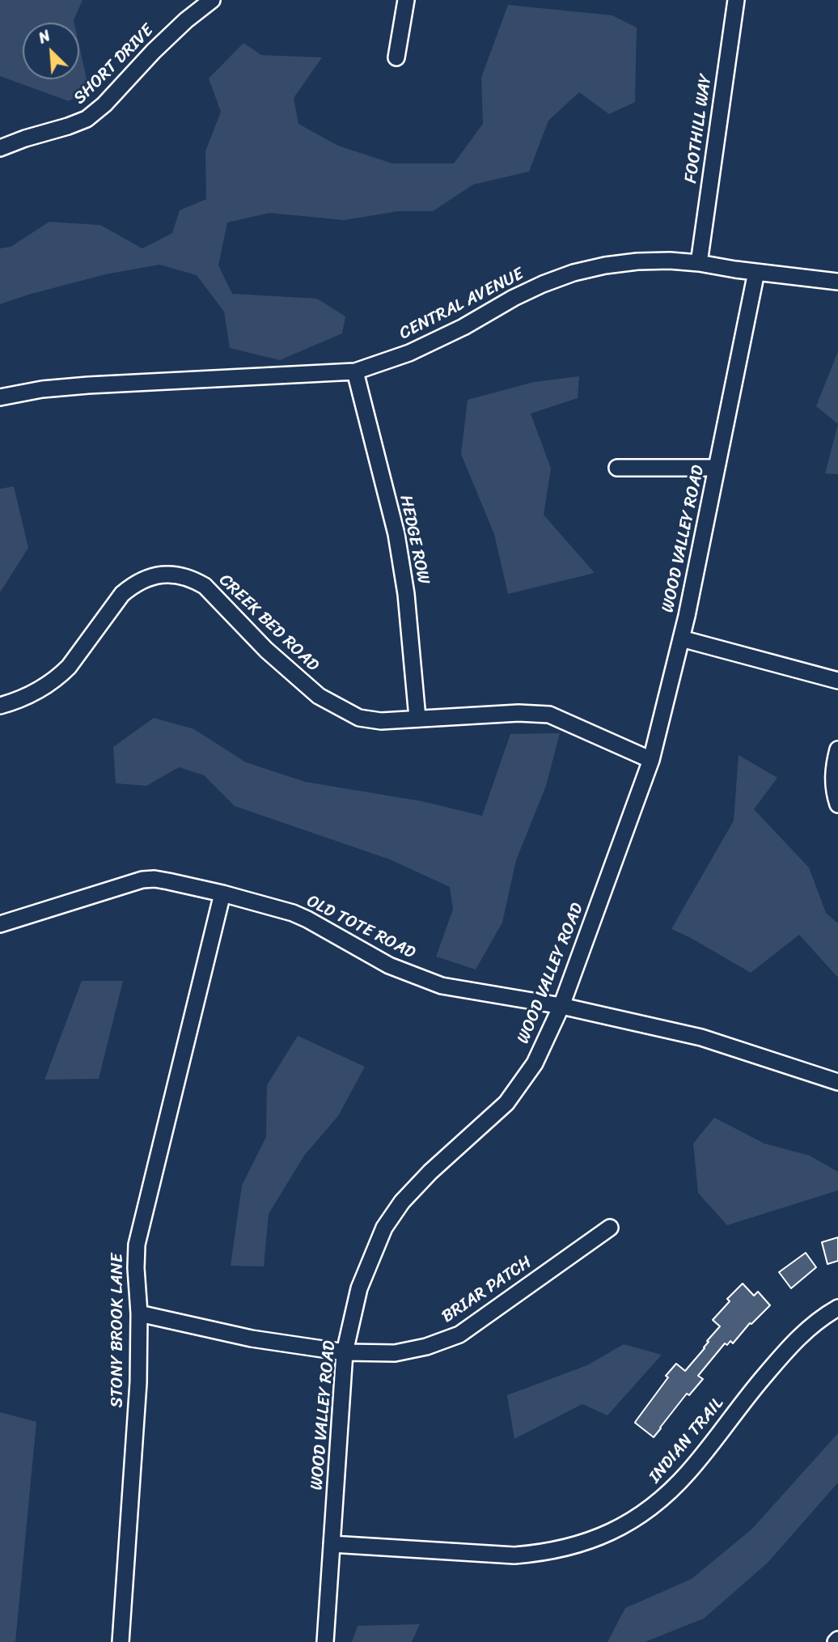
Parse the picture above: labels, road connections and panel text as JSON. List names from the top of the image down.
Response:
{
  "streets": {
    "street": [
      "SHORT DRIVE",
      "FOOTHILL WAY",
      "CENTRAL AVENUE",
      "WOOD VALLEY ROAD",
      "HEDGE ROW",
      "CREEK BED ROAD",
      "OLD TOTE ROAD",
      "BRIAR PATCH",
      "STONY BROOK LANE",
      "INDIAN TRAIL"
    ]
  },
  "crossings": [
    ["FOOTHILL WAY", "CENTRAL AVENUE"],
    ["CENTRAL AVENUE", "WOOD VALLEY ROAD"],
    ["CENTRAL AVENUE", "HEDGE ROW"],
    ["WOOD VALLEY ROAD", "CREEK BED ROAD"],
    ["WOOD VALLEY ROAD", "OLD TOTE ROAD"],
    ["WOOD VALLEY ROAD", "BRIAR PATCH"],
    ["WOOD VALLEY ROAD", "INDIAN TRAIL"],
    ["HEDGE ROW", "CREEK BED ROAD"],
    ["OLD TOTE ROAD", "STONY BROOK LANE"],
    ["BRIAR PATCH", "STONY BROOK LANE"]
  ],
  "north": "top left"
}
